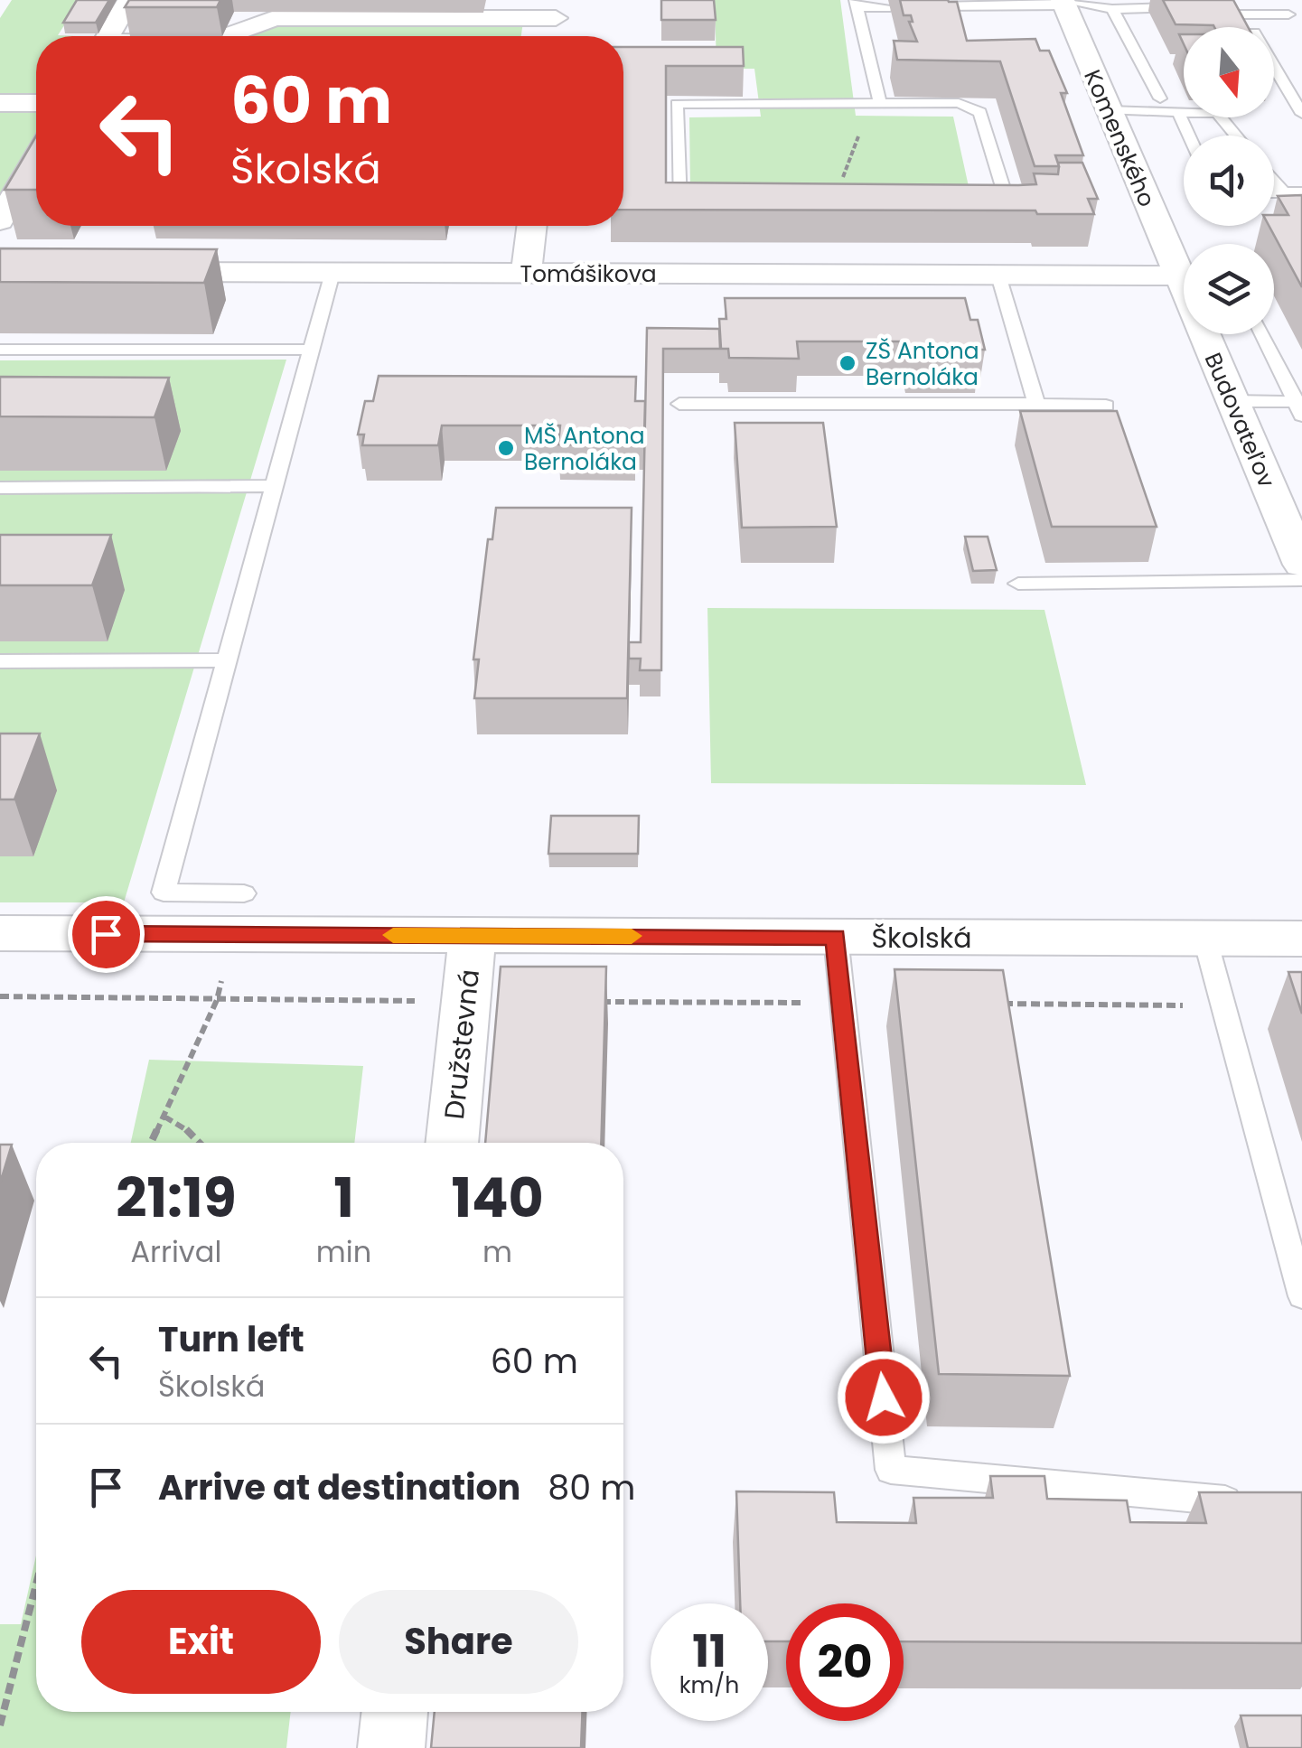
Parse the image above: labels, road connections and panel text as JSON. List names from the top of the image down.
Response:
{
  "streets": {
    "street": [
      "Komenského",
      "Tomášikova",
      "Budovateľov",
      "Školská",
      "Družstevná"
    ]
  },
  "crossings": [
    ["Školská", "Družstevná"]
  ],
  "places": ["ZŠ Antona Bernoláka", "MŠ Antona Bernoláka"],
  "north": "bottom",
  "page": {
    "turn": ["60 m", "Školská"],
    "eta": [
      "21:19",
      "Arrival",
      "1",
      "min",
      "140",
      "m"
    ],
    "list": [
      {
        "name": "Turn left",
        "note": "Školská",
        "value": "60 m"
      },
      {
        "name": "Arrive at destination",
        "value": "80 m"
      }
    ],
    "buttons": ["Exit", "Share"],
    "speed": "11 km/h",
    "limit": "20"
  }
}
